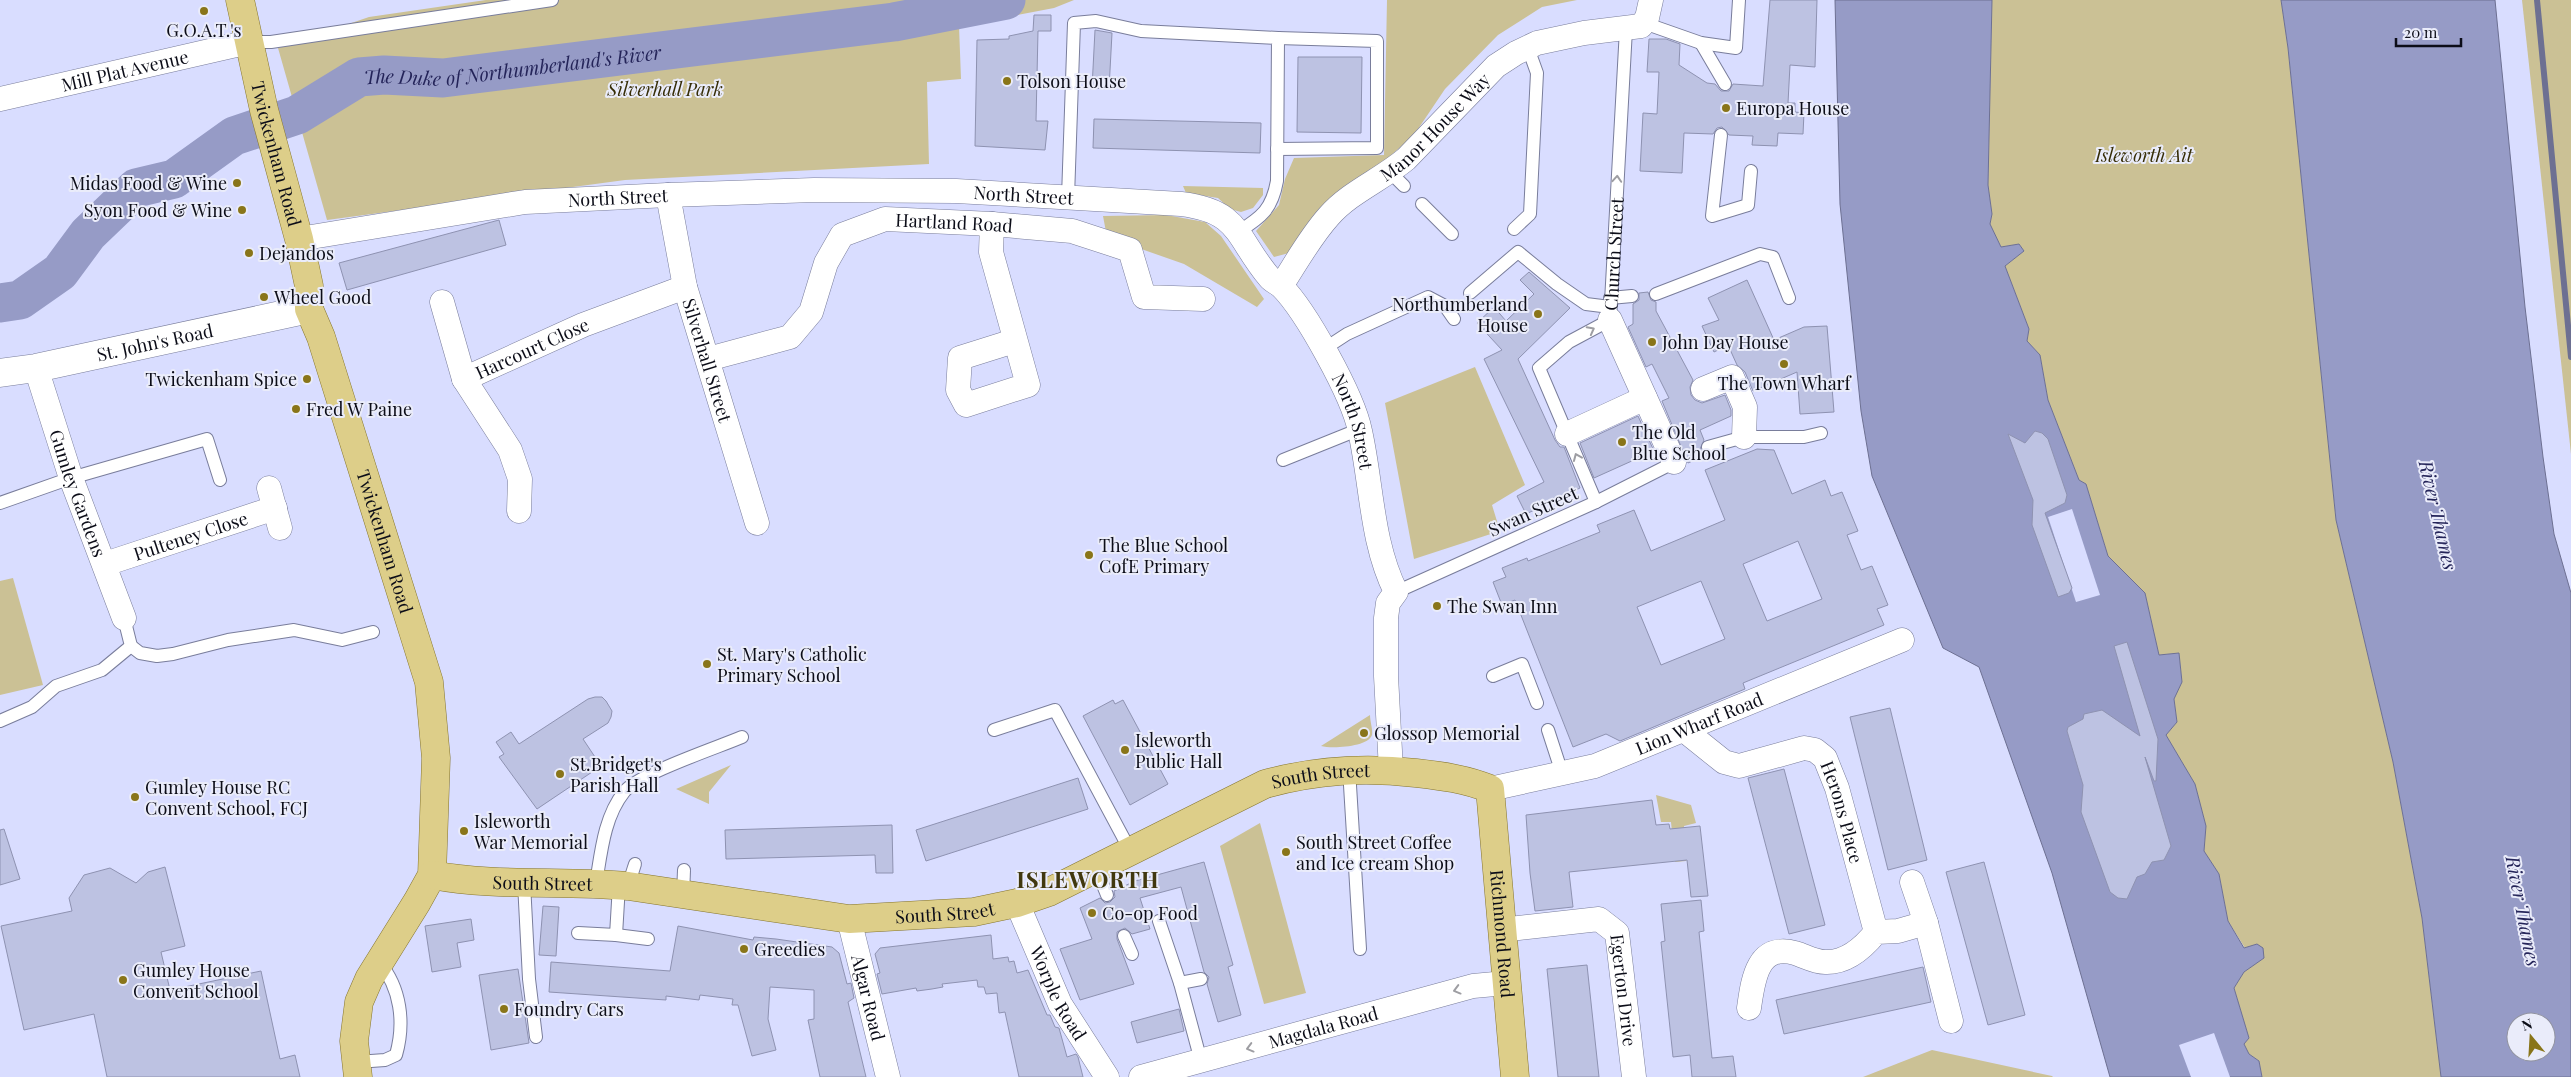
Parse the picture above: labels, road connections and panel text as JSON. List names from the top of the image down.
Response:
{
  "streets": {
    "main road": [
      "Twickenham Road",
      "St. John's Road",
      "South Street",
      "Richmond Road"
    ],
    "street": [
      "Mill Plat Avenue",
      "Manor House Way",
      "North Street",
      "Hartland Road",
      "Church Street",
      "Harcourt Close",
      "Silverhall Street",
      "Gumley Gardens",
      "Pulteney Close",
      "Lion Wharf Road",
      "Herons Place",
      "Worple Road",
      "Egerton Drive",
      "Algar Road",
      "Magdala Road"
    ],
    "lane": ["Swan Street"]
  },
  "crossings": [
    ["Mill Plat Avenue", "Twickenham Road"],
    ["Manor House Way", "North Street"],
    ["Manor House Way", "Church Street"],
    ["Twickenham Road", "North Street"],
    ["Twickenham Road", "St. John's Road"],
    ["Twickenham Road", "South Street"],
    ["North Street", "Silverhall Street"],
    ["North Street", "Swan Street"],
    ["Hartland Road", "Silverhall Street"],
    ["Church Street", "Swan Street"],
    ["St. John's Road", "Gumley Gardens"],
    ["Harcourt Close", "Silverhall Street"],
    ["Gumley Gardens", "Pulteney Close"],
    ["Lion Wharf Road", "South Street"],
    ["Lion Wharf Road", "Herons Place"],
    ["Lion Wharf Road", "Richmond Road"],
    ["South Street", "Richmond Road"],
    ["South Street", "Worple Road"],
    ["South Street", "Algar Road"],
    ["Richmond Road", "Egerton Drive"],
    ["Richmond Road", "Magdala Road"]
  ],
  "one_way": ["Church Street", "Magdala Road"],
  "districts": ["ISLEWORTH"],
  "water": ["The Duke of Northumberland's River", "River Thames"],
  "parks": ["Silverhall Park", "Isleworth Ait"],
  "places": [
    "G.O.A.T.'s",
    "Tolson House",
    "Europa House",
    "Midas Food & Wine",
    "Syon Food & Wine",
    "Dejandos",
    "Wheel Good",
    "Northumberland House",
    "John Day House",
    "The Town Wharf",
    "Twickenham Spice",
    "Fred W Paine",
    "The Old Blue School",
    "The Blue School CofE Primary",
    "The Swan Inn",
    "St. Mary's Catholic Primary School",
    "Glossop Memorial",
    "Isleworth Public Hall",
    "St.Bridget's Parish Hall",
    "Gumley House RC Convent School, FCJ",
    "Isleworth War Memorial",
    "South Street Coffee and Ice cream Shop",
    "Co-op Food",
    "Greedies",
    "Gumley House Convent School",
    "Foundry Cars"
  ],
  "scale_bar": "20 m",
  "north": "top"
}
